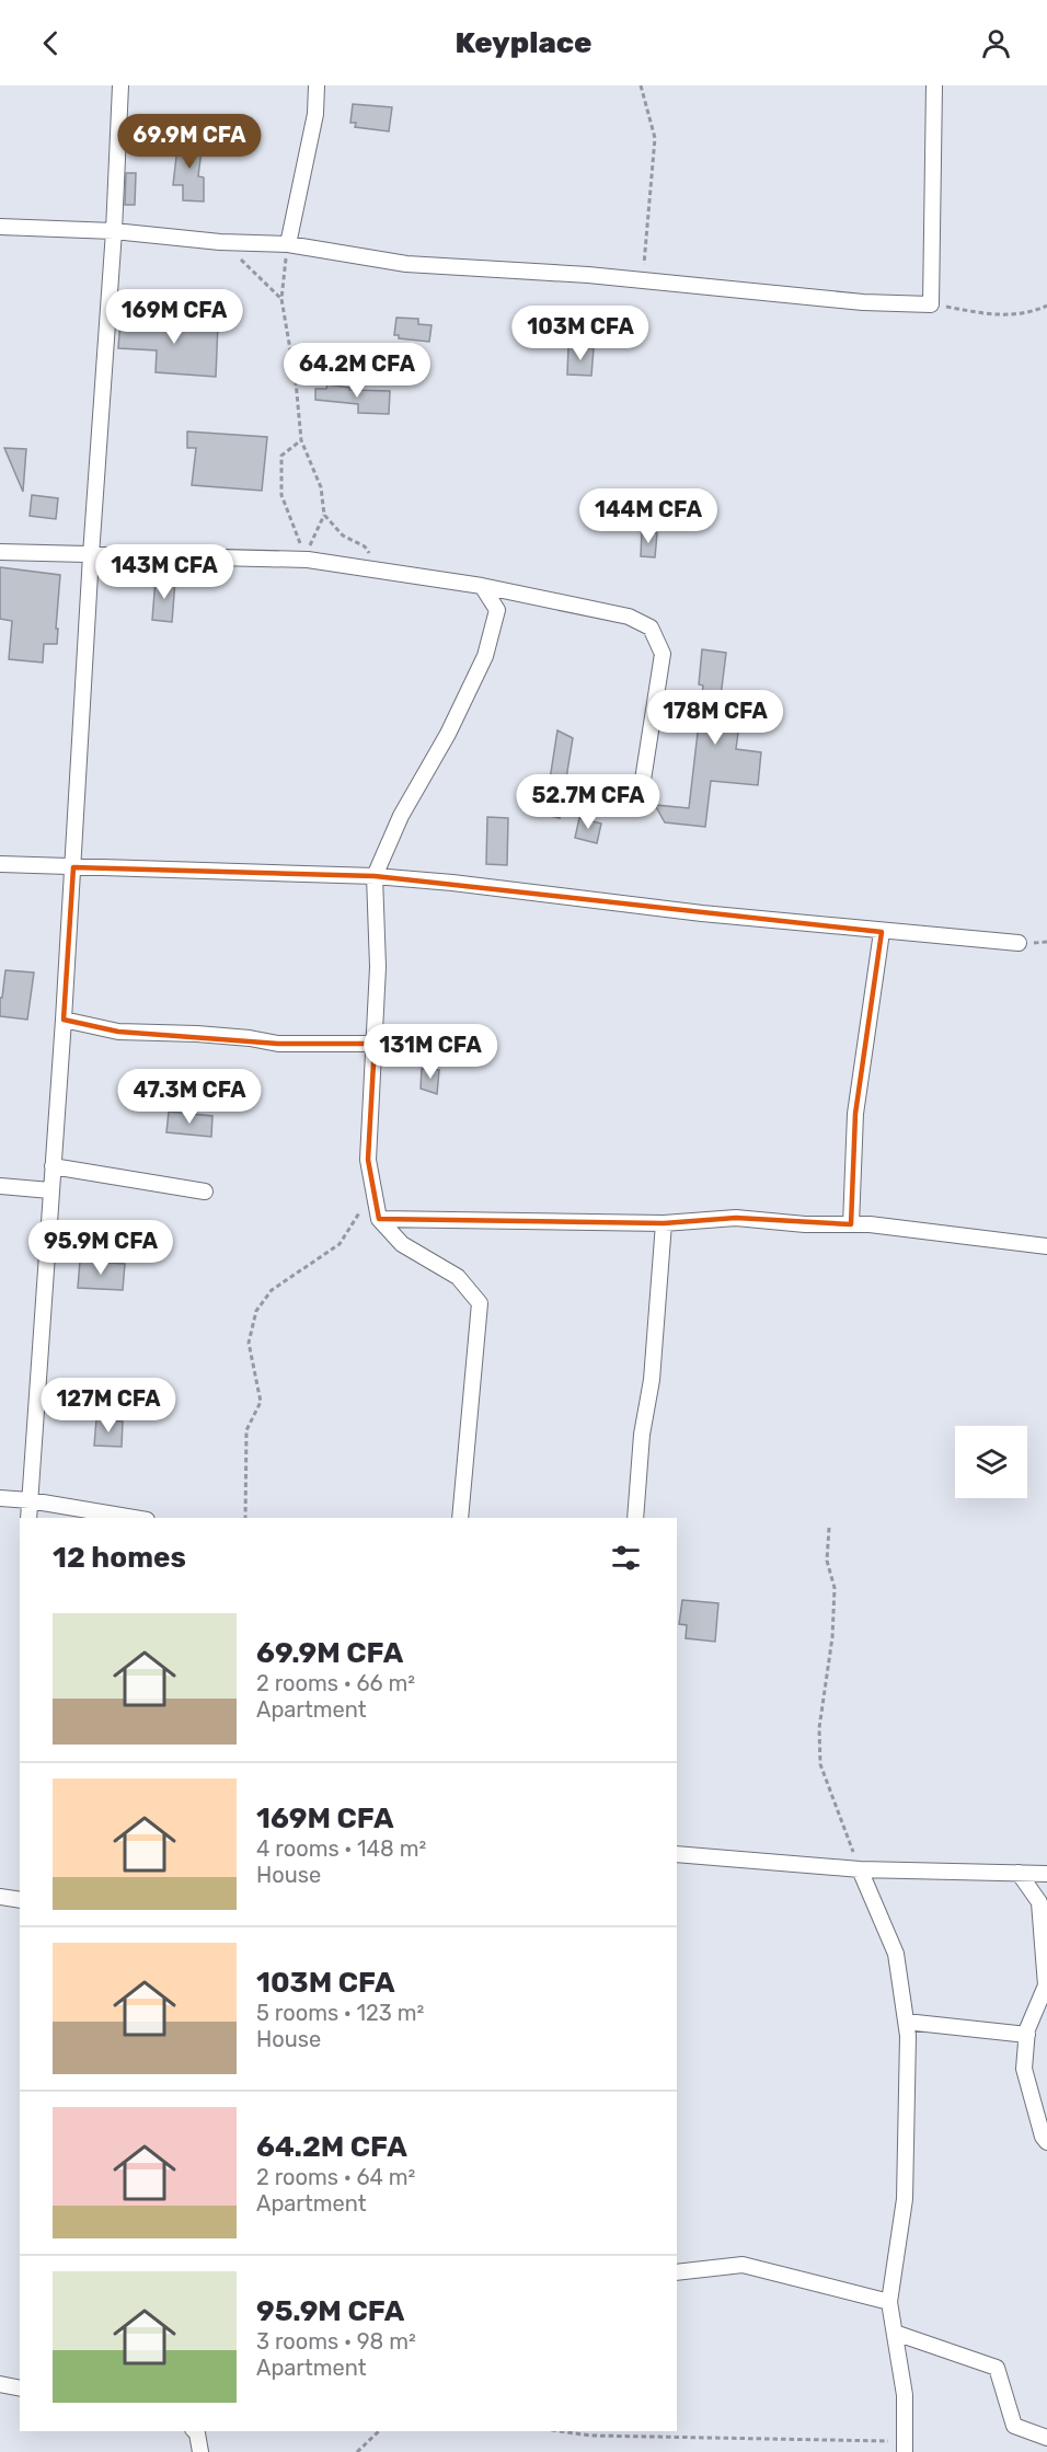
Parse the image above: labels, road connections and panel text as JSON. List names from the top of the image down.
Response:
{
  "page": {
    "header": "Keyplace",
    "price": [
      "69.9M CFA",
      "169M CFA",
      "103M CFA",
      "64.2M CFA",
      "144M CFA",
      "143M CFA",
      "178M CFA",
      "52.7M CFA",
      "131M CFA",
      "47.3M CFA",
      "95.9M CFA",
      "127M CFA"
    ],
    "heading": "12 homes",
    "list": [
      {
        "name": "69.9M CFA",
        "note": "2 rooms · 66 m² · Apartment"
      },
      {
        "name": "169M CFA",
        "note": "4 rooms · 148 m² · House"
      },
      {
        "name": "103M CFA",
        "note": "5 rooms · 123 m² · House"
      },
      {
        "name": "64.2M CFA",
        "note": "2 rooms · 64 m² · Apartment"
      },
      {
        "name": "95.9M CFA",
        "note": "3 rooms · 98 m² · Apartment"
      }
    ]
  }
}
